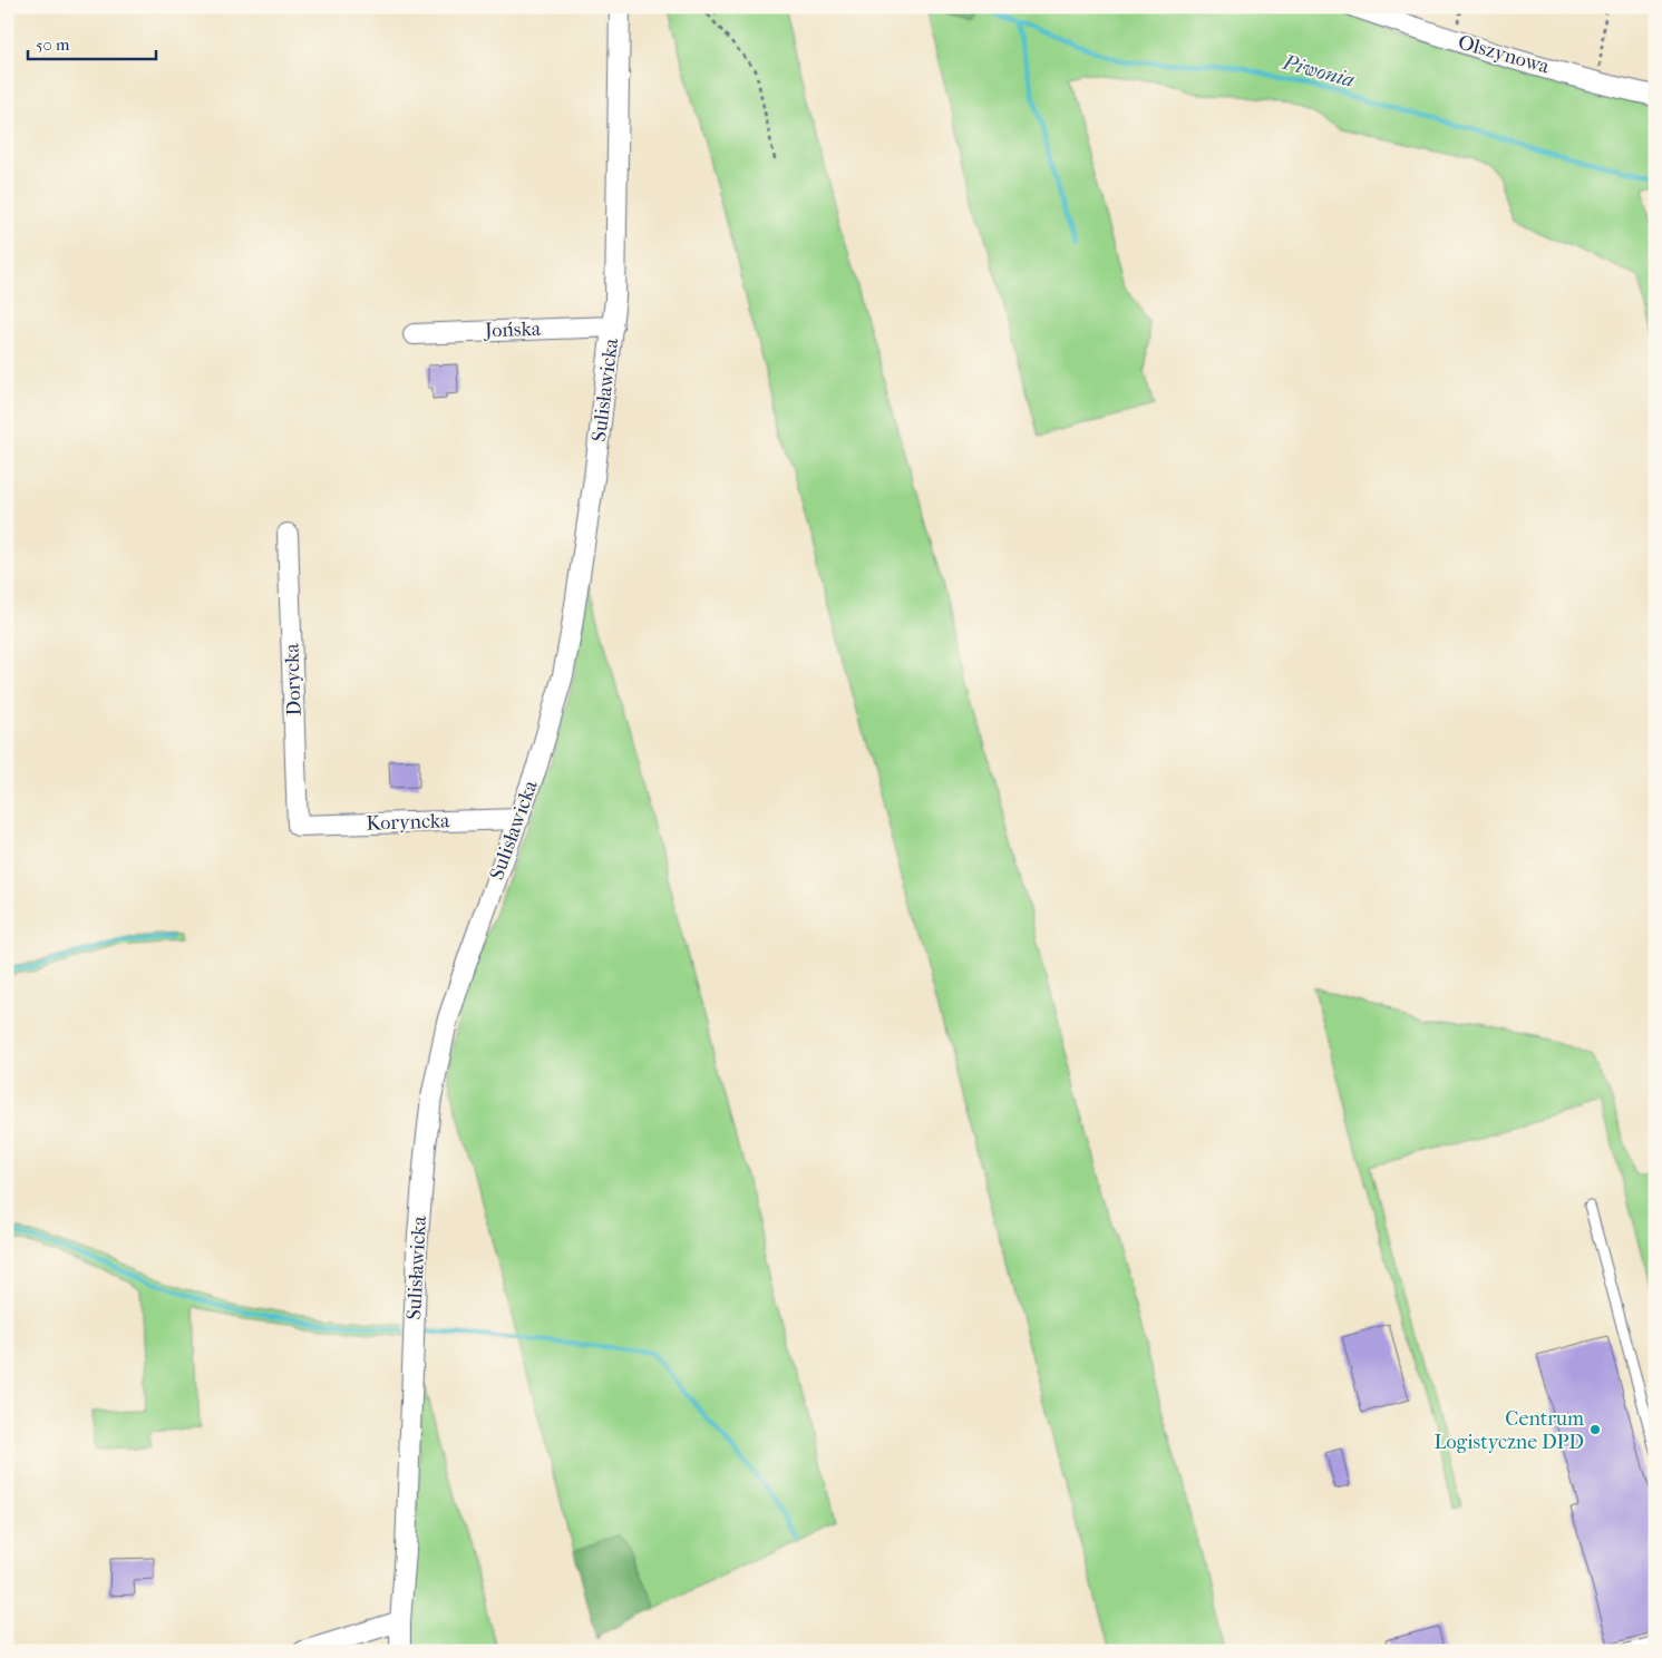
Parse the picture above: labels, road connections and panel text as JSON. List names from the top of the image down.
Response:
{
  "streets": {
    "street": [
      "Olszynowa",
      "Jońska",
      "Sulisławicka",
      "Dorycka",
      "Koryncka"
    ]
  },
  "crossings": [
    ["Jońska", "Sulisławicka"],
    ["Sulisławicka", "Koryncka"],
    ["Dorycka", "Koryncka"]
  ],
  "water": ["Piwonia"],
  "places": ["Centrum Logistyczne DPD"],
  "scale_bar": "50 m"
}
